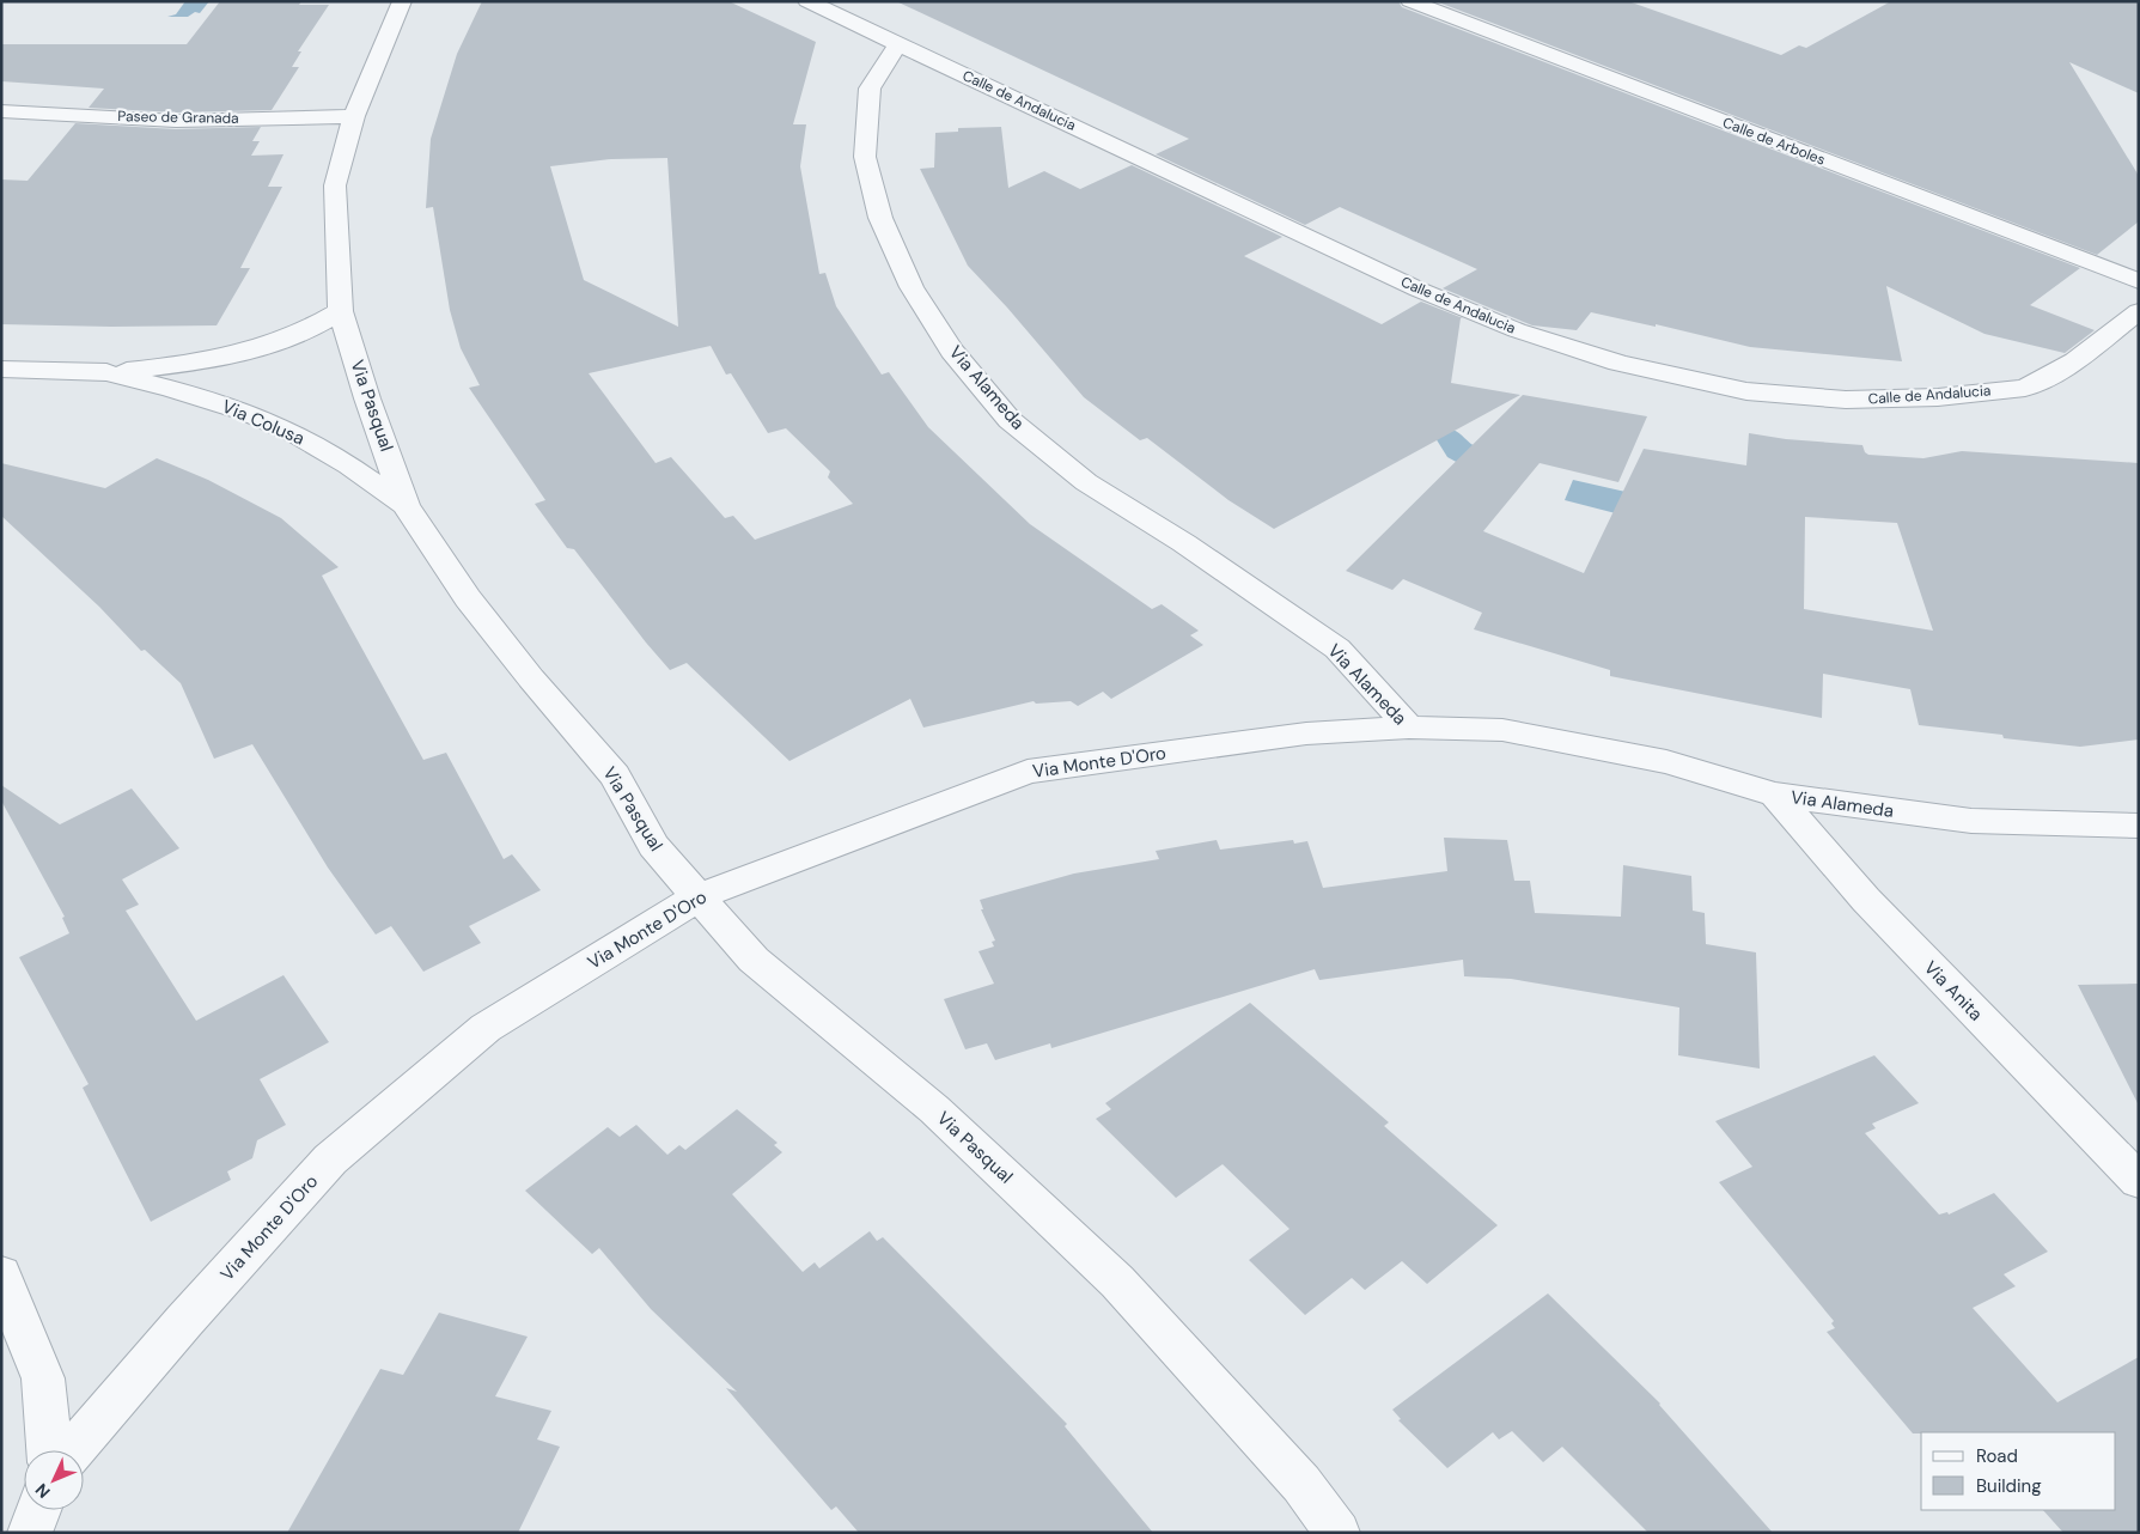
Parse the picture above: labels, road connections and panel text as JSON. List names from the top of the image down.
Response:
{
  "streets": {
    "street": [
      "Calle de Andalucia",
      "Paseo de Granada",
      "Calle de Arboles",
      "Via Alameda",
      "Via Pasqual",
      "Via Colusa",
      "Via Monte D'Oro",
      "Via Anita"
    ]
  },
  "crossings": [
    ["Calle de Andalucia", "Via Alameda"],
    ["Paseo de Granada", "Via Pasqual"],
    ["Via Alameda", "Via Monte D'Oro"],
    ["Via Alameda", "Via Anita"],
    ["Via Pasqual", "Via Colusa"],
    ["Via Pasqual", "Via Monte D'Oro"]
  ],
  "legend": ["Road", "Building"],
  "north": "bottom left"
}
